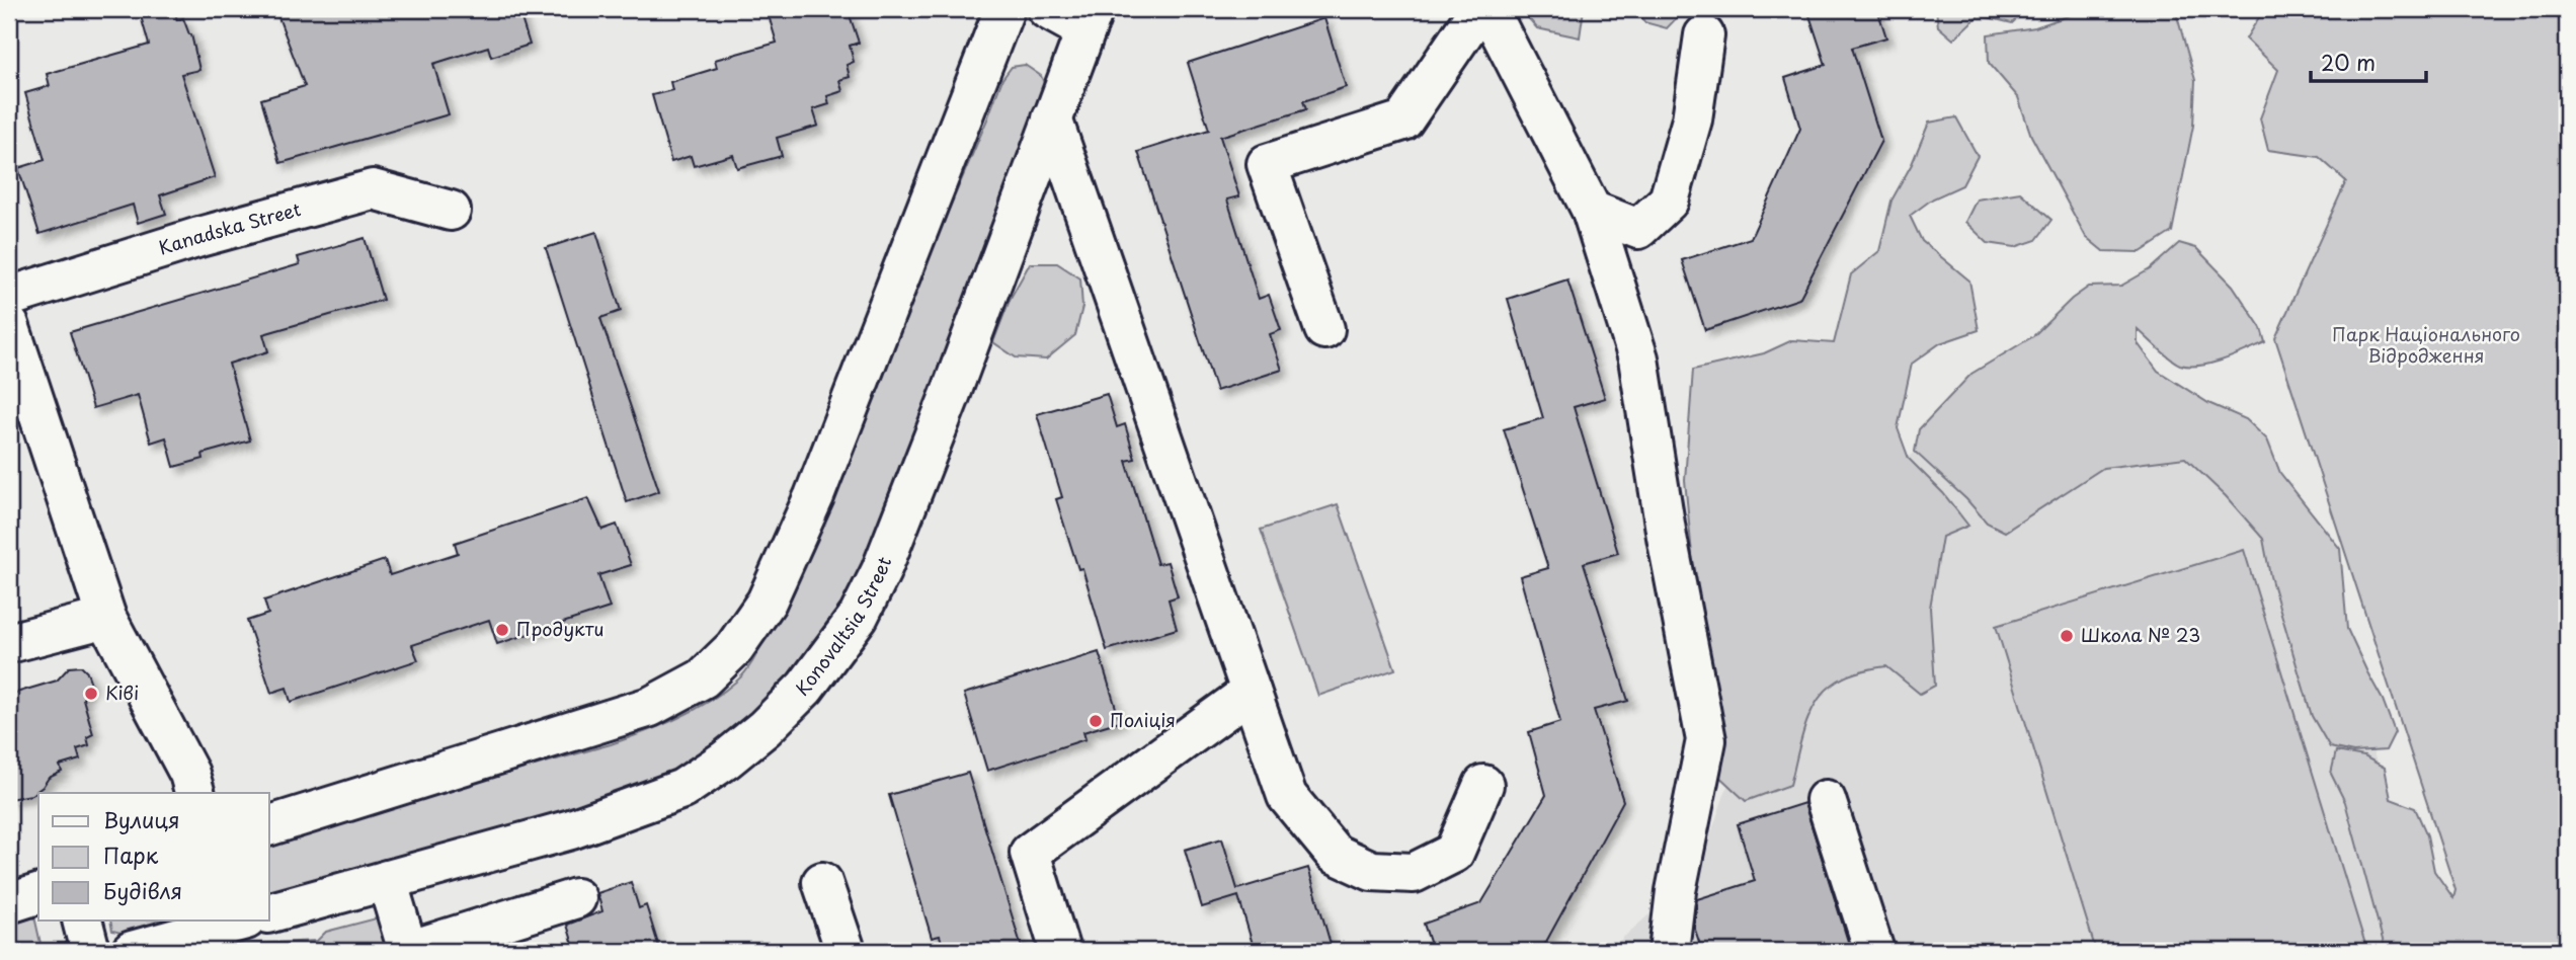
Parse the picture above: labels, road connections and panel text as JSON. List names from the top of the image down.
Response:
{
  "streets": {
    "main road": ["Kanadska Street", "Konovaltsia Street"]
  },
  "parks": ["Парк Національного Відродження"],
  "places": [
    "Продукти",
    "Школа № 23",
    "Ківі",
    "Поліція"
  ],
  "legend": ["Вулиця", "Парк", "Будівля"],
  "scale_bar": "20 m"
}
